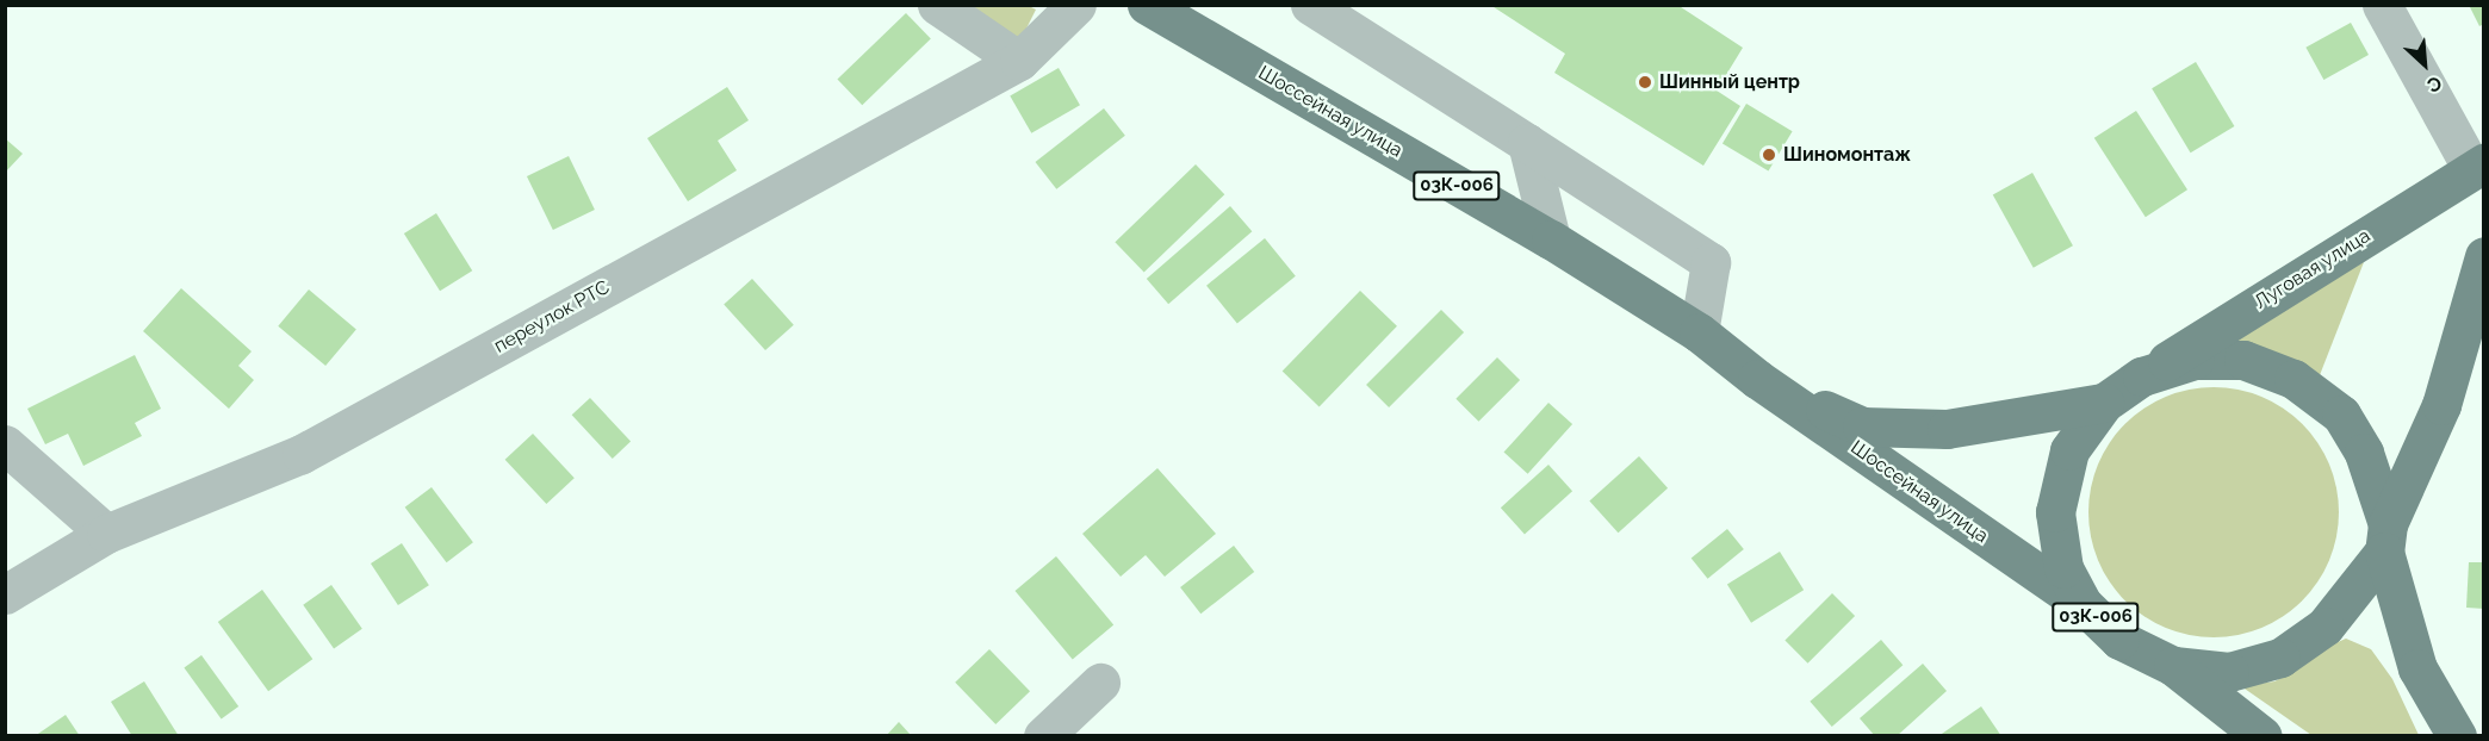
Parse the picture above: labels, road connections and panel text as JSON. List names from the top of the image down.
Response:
{
  "streets": {
    "main road": ["Шоссейная улица", "03К-006", "Луговая улица"],
    "street": ["переулок РТС"]
  },
  "crossings": [
    ["Шоссейная улица", "Луговая улица"]
  ],
  "places": ["Шинный центр", "Шиномонтаж"],
  "north": "bottom right"
}
